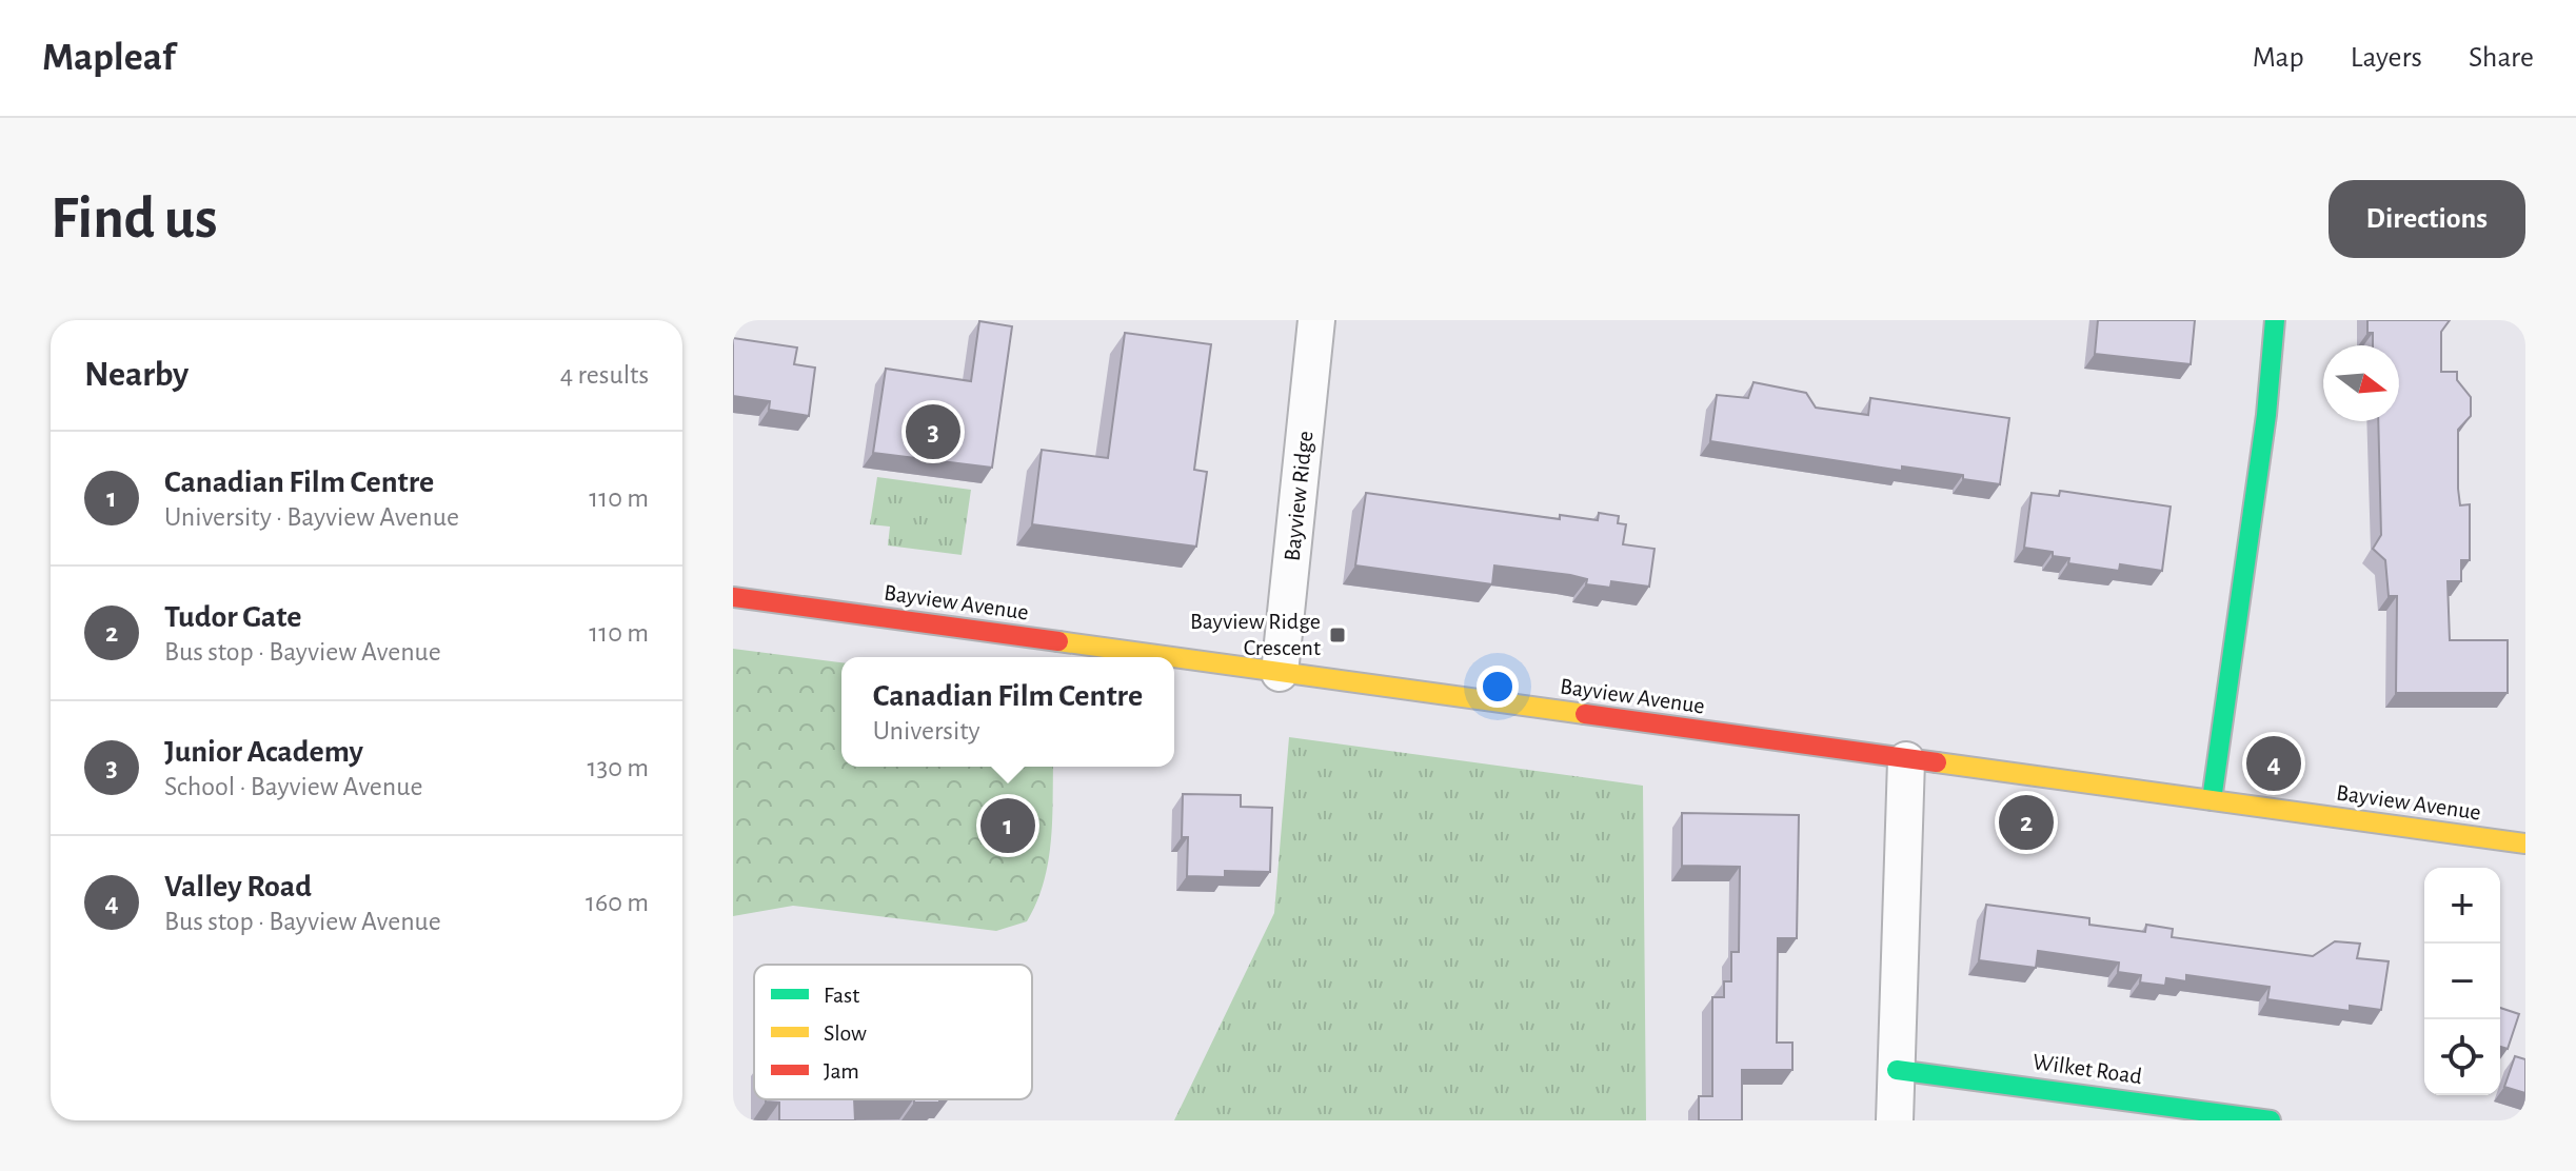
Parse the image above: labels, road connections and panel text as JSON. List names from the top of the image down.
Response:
{
  "streets": {
    "main road": ["Bayview Avenue", "Wilket Road"],
    "street": ["Bayview Ridge"]
  },
  "crossings": [
    ["Bayview Ridge", "Bayview Avenue"]
  ],
  "places": {
    "transit": ["Bayview Ridge Crescent"]
  },
  "legend": ["Fast", "Slow", "Jam"],
  "north": "right",
  "page": {
    "header": "Mapleaf",
    "nav": ["Map", "Layers", "Share"],
    "buttons": "Directions",
    "title": "Find us",
    "heading": ["Nearby", "4 results"],
    "pins": [
      "3",
      "4",
      "2",
      "1"
    ],
    "list": [
      {
        "mark": "1",
        "name": "Canadian Film Centre",
        "note": "University · Bayview Avenue",
        "value": "110 m"
      },
      {
        "mark": "2",
        "name": "Tudor Gate",
        "note": "Bus stop · Bayview Avenue",
        "value": "110 m"
      },
      {
        "mark": "3",
        "name": "Junior Academy",
        "note": "School · Bayview Avenue",
        "value": "130 m"
      },
      {
        "mark": "4",
        "name": "Valley Road",
        "note": "Bus stop · Bayview Avenue",
        "value": "160 m"
      }
    ],
    "popup": ["Canadian Film Centre", "University"],
    "map_buttons": ["+", "−"]
  }
}
